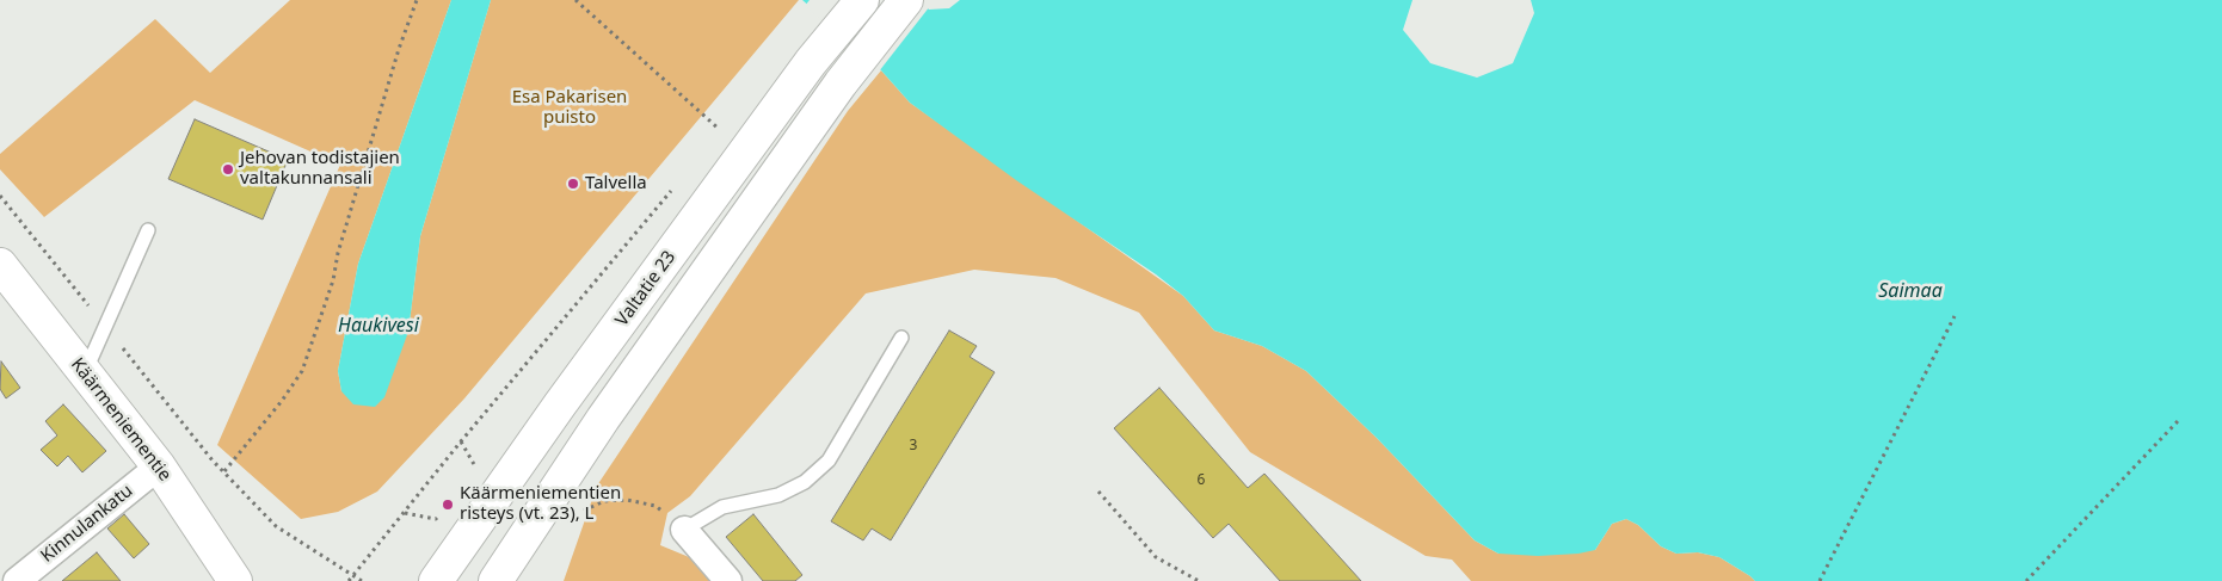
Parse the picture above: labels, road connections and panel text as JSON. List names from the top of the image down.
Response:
{
  "streets": {
    "main road": ["Valtatie 23", "Käärmeniementie"],
    "street": ["Kinnulankatu"]
  },
  "crossings": [
    ["Käärmeniementie", "Kinnulankatu"]
  ],
  "water": ["Saimaa", "Haukivesi"],
  "parks": ["Esa Pakarisen puisto"],
  "places": ["Jehovan todistajien valtakunnansali", "Talvella", "Käärmeniementien risteys (vt. 23), L"],
  "house_numbers": ["3", "6"]
}
